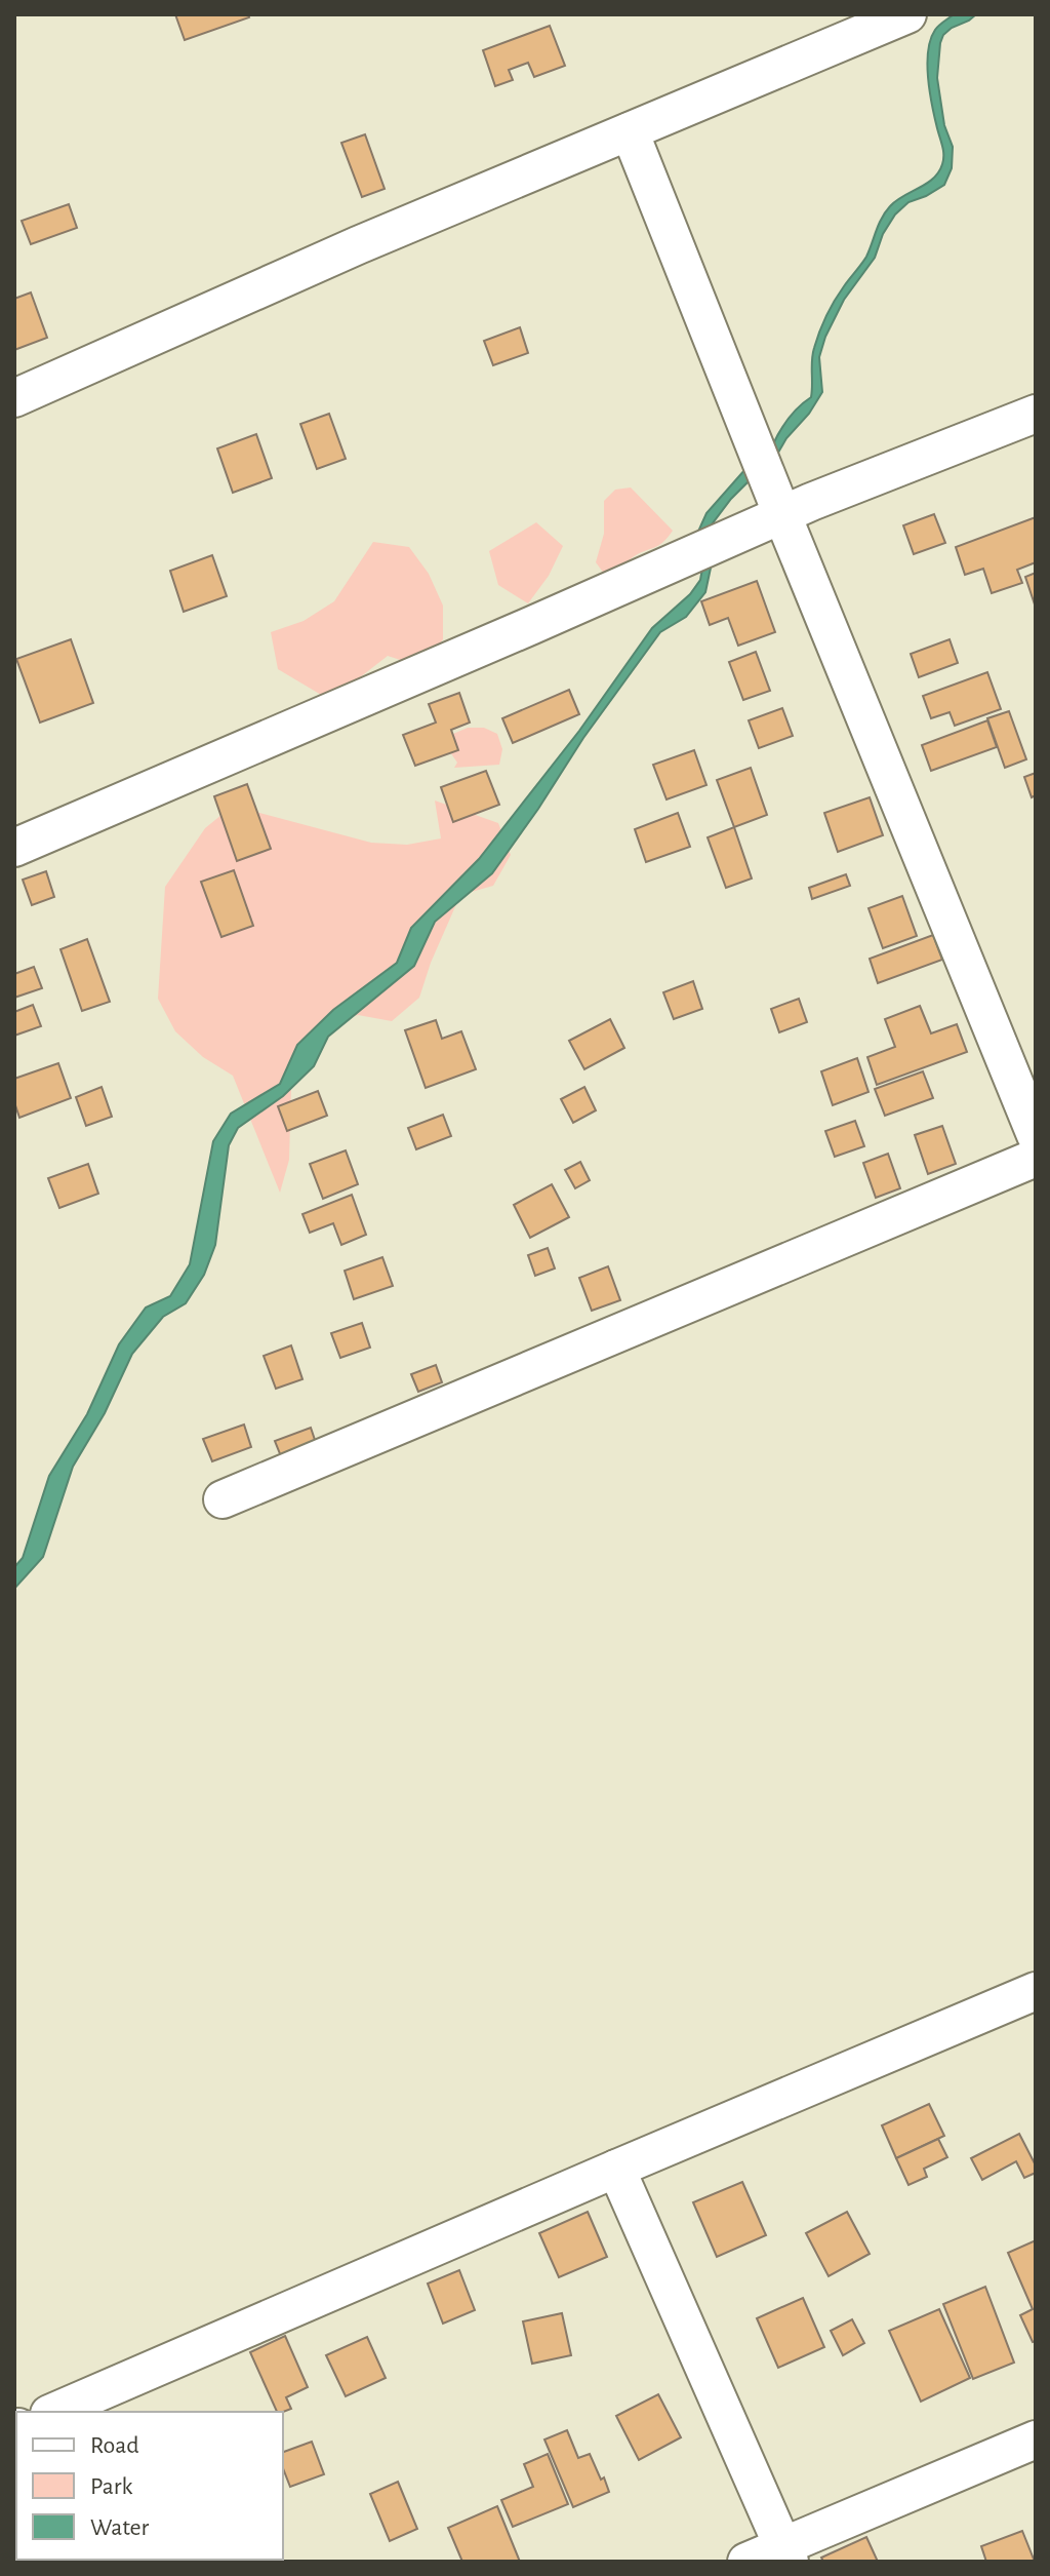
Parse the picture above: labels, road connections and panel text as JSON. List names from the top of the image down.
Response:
{
  "legend": ["Road", "Park", "Water"]
}
